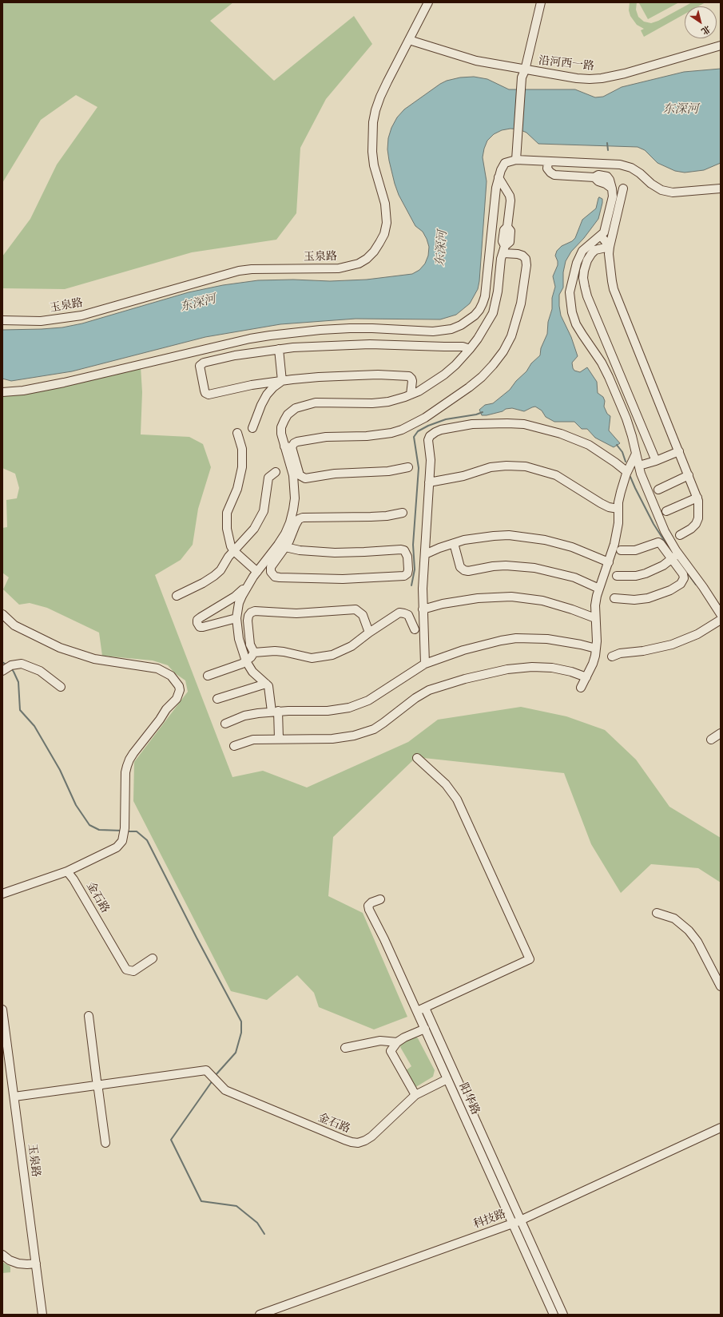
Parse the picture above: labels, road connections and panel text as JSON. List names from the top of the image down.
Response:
{
  "streets": {
    "street": [
      "沿河西一路",
      "玉泉路",
      "金石路",
      "阳华路",
      "科技路"
    ]
  },
  "crossings": [
    ["沿河西一路", "玉泉路"],
    ["玉泉路", "金石路"],
    ["金石路", "阳华路"],
    ["阳华路", "科技路"]
  ],
  "water": ["东深河"],
  "north": "bottom right"
}
